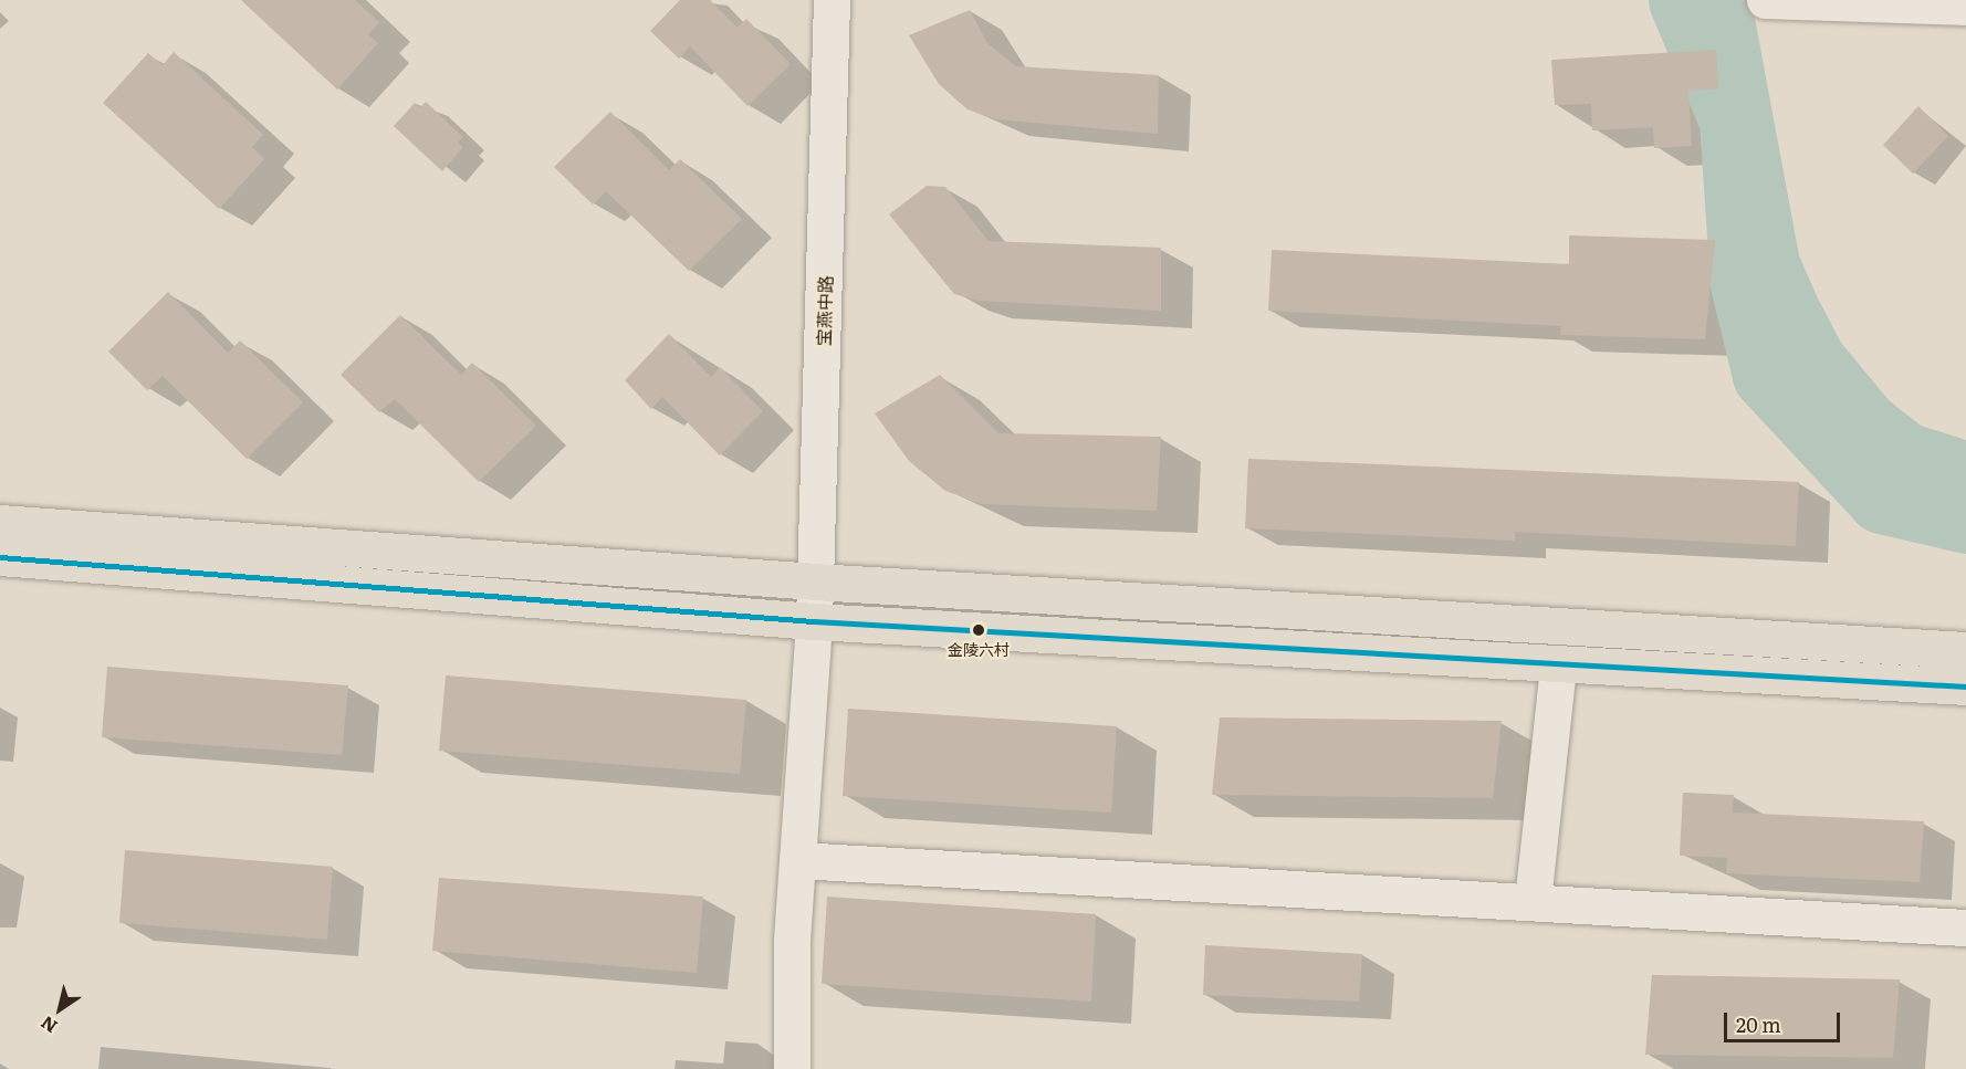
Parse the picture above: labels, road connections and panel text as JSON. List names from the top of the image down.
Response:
{
  "streets": {
    "street": ["宝燕中路"]
  },
  "places": ["金陵六村"],
  "scale_bar": "20 m",
  "north": "bottom left"
}
